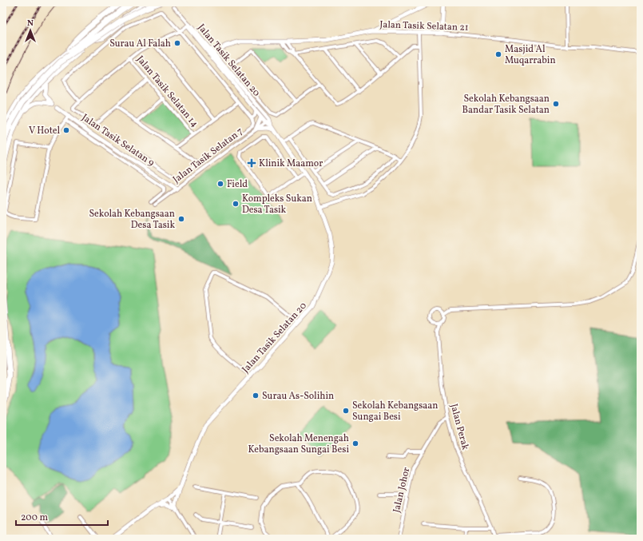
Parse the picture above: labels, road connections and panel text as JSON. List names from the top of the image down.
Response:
{
  "streets": {
    "street": [
      "Jalan Tasik Selatan 21",
      "Jalan Tasik Selatan 20",
      "Jalan Tasik Selatan 14",
      "Jalan Tasik Selatan 9",
      "Jalan Tasik Selatan 7",
      "Jalan Perak",
      "Jalan Johor"
    ]
  },
  "crossings": [
    ["Jalan Tasik Selatan 21", "Jalan Tasik Selatan 20"],
    ["Jalan Tasik Selatan 20", "Jalan Tasik Selatan 7"],
    ["Jalan Tasik Selatan 9", "Jalan Tasik Selatan 7"],
    ["Jalan Perak", "Jalan Johor"]
  ],
  "places": {
    "other": [
      "Surau Al Falah",
      "Masjid Al Muqarrabin",
      "Sekolah Kebangsaan Bandar Tasik Selatan",
      "V Hotel",
      "Field",
      "Kompleks Sukan Desa Tasik",
      "Sekolah Kebangsaan Desa Tasik",
      "Surau As-Solihin",
      "Sekolah Kebangsaan Sungai Besi",
      "Sekolah Menengah Kebangsaan Sungai Besi"
    ],
    "health": ["Klinik Maamor"]
  },
  "scale_bar": "200 m",
  "north": "top"
}
